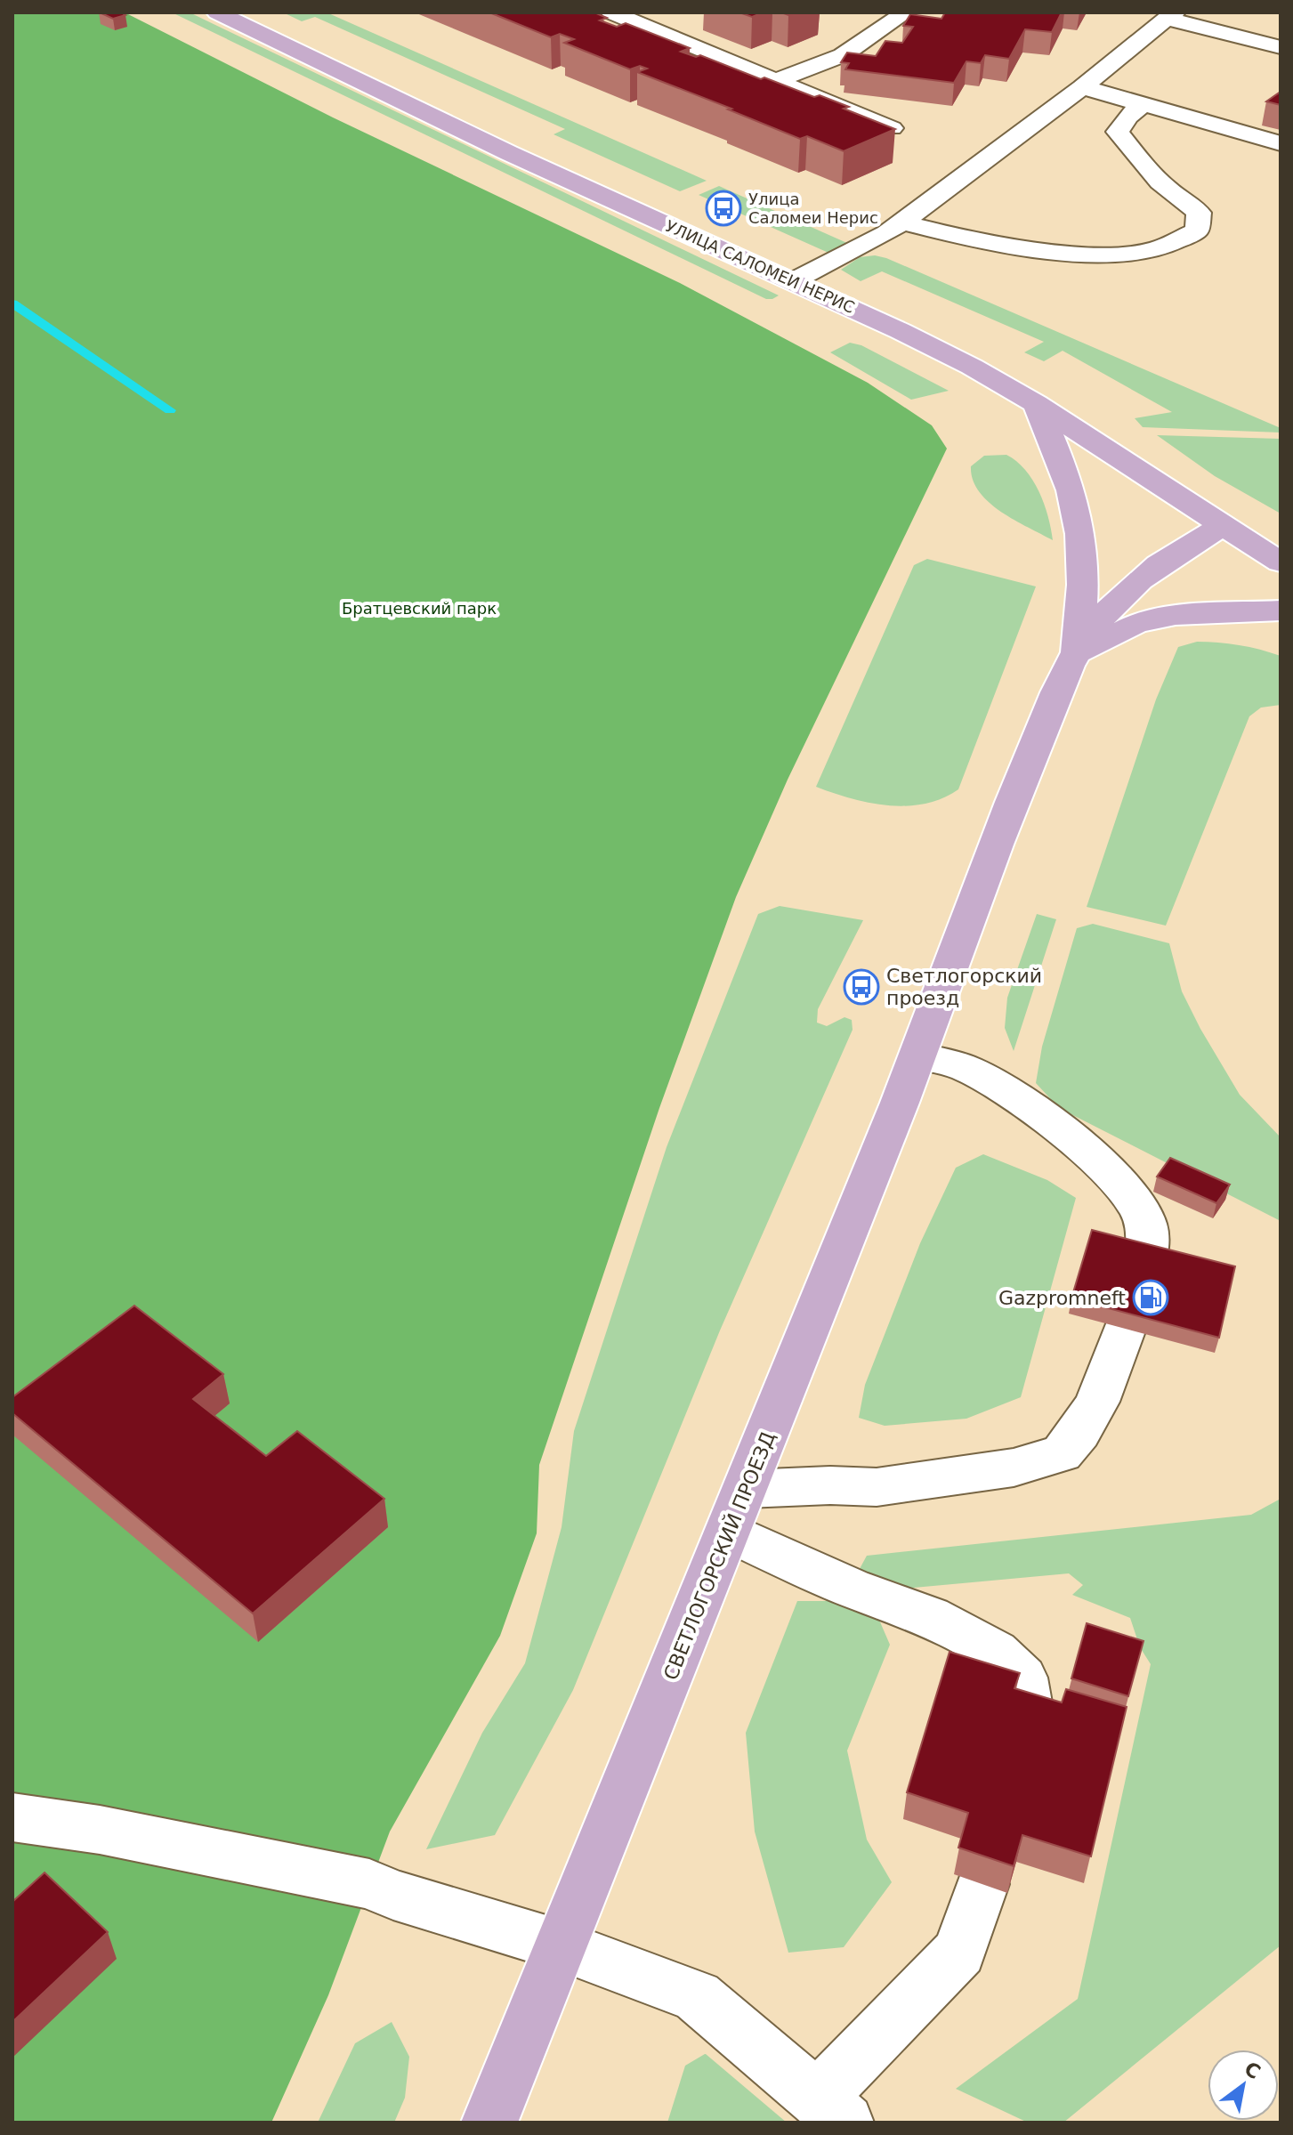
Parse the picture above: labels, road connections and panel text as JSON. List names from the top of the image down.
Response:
{
  "streets": {
    "main road": ["УЛИЦА САЛОМЕИ НЕРИС", "СВЕТЛОГОРСКИЙ ПРОЕЗД"]
  },
  "crossings": [
    ["УЛИЦА САЛОМЕИ НЕРИС", "СВЕТЛОГОРСКИЙ ПРОЕЗД"]
  ],
  "parks": ["Братцевский парк"],
  "places": {
    "bus stop": ["Улица Саломеи Нерис", "Светлогорский проезд"],
    "fuel station": ["Gazpromneft"]
  },
  "north": "top right"
}
